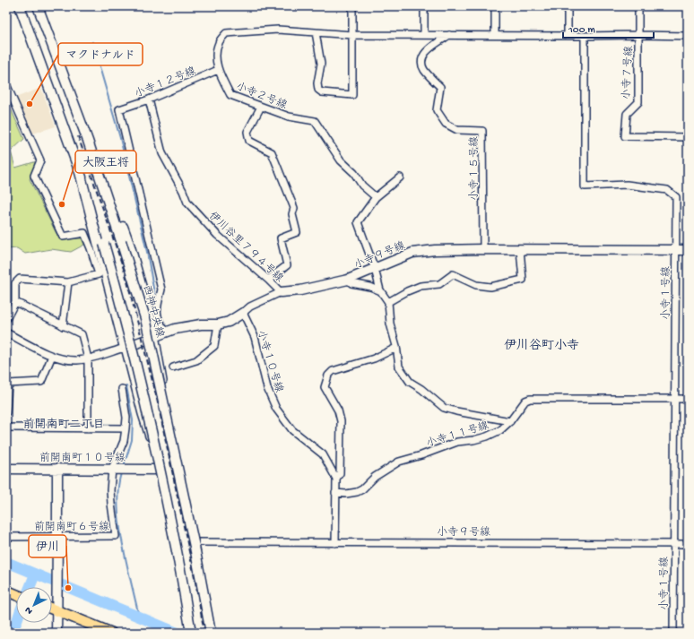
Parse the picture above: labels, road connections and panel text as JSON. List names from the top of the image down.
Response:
{
  "streets": {
    "street": [
      "小寺７号線",
      "小寺１２号線",
      "小寺２号線",
      "小寺１５号線",
      "伊川谷里７９４号線",
      "小寺９号線",
      "小寺１号線",
      "西神中央線",
      "小寺１０号線",
      "小寺１１号線",
      "前開南町１０号線",
      "前開南町６号線"
    ]
  },
  "crossings": [
    ["小寺７号線", "小寺２号線"],
    ["小寺１２号線", "小寺２号線"],
    ["小寺１２号線", "伊川谷里７９４号線"],
    ["小寺１２号線", "小寺９号線"],
    ["小寺２号線", "小寺１５号線"],
    ["小寺２号線", "小寺１号線"],
    ["小寺１５号線", "小寺９号線"],
    ["伊川谷里７９４号線", "小寺９号線"],
    ["小寺９号線", "小寺１号線"],
    ["小寺９号線", "西神中央線"],
    ["小寺９号線", "小寺１０号線"],
    ["小寺１号線", "小寺１１号線"],
    ["前開南町１０号線", "前開南町６号線"]
  ],
  "districts": ["伊川谷町小寺", "前開南町二丁目"],
  "places": ["マクドナルド", "大阪王将", "伊川"],
  "scale_bar": "100 m",
  "north": "bottom left"
}
